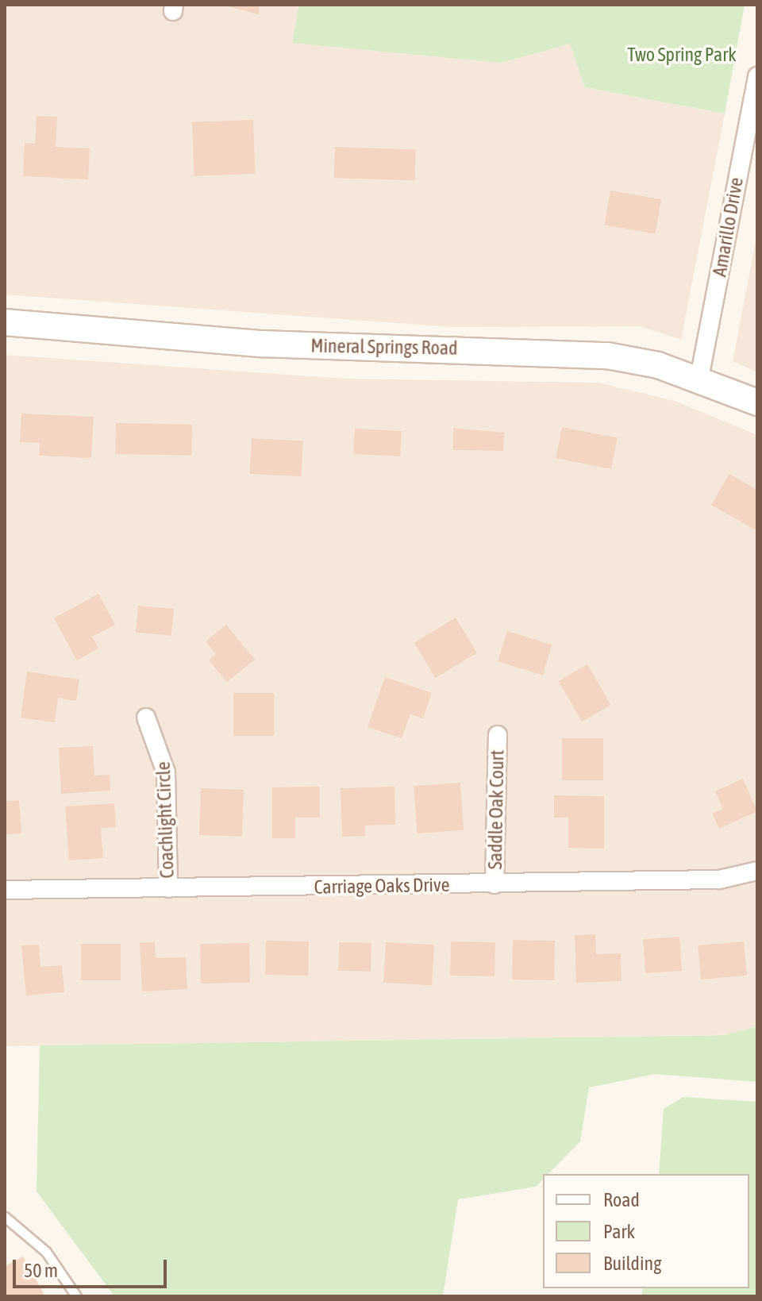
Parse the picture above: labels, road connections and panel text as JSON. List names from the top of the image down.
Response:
{
  "streets": {
    "street": [
      "Amarillo Drive",
      "Mineral Springs Road",
      "Saddle Oak Court",
      "Coachlight Circle",
      "Carriage Oaks Drive"
    ]
  },
  "crossings": [
    ["Amarillo Drive", "Mineral Springs Road"],
    ["Saddle Oak Court", "Carriage Oaks Drive"],
    ["Coachlight Circle", "Carriage Oaks Drive"]
  ],
  "parks": ["Two Spring Park"],
  "legend": ["Road", "Park", "Building"],
  "scale_bar": "50 m"
}
